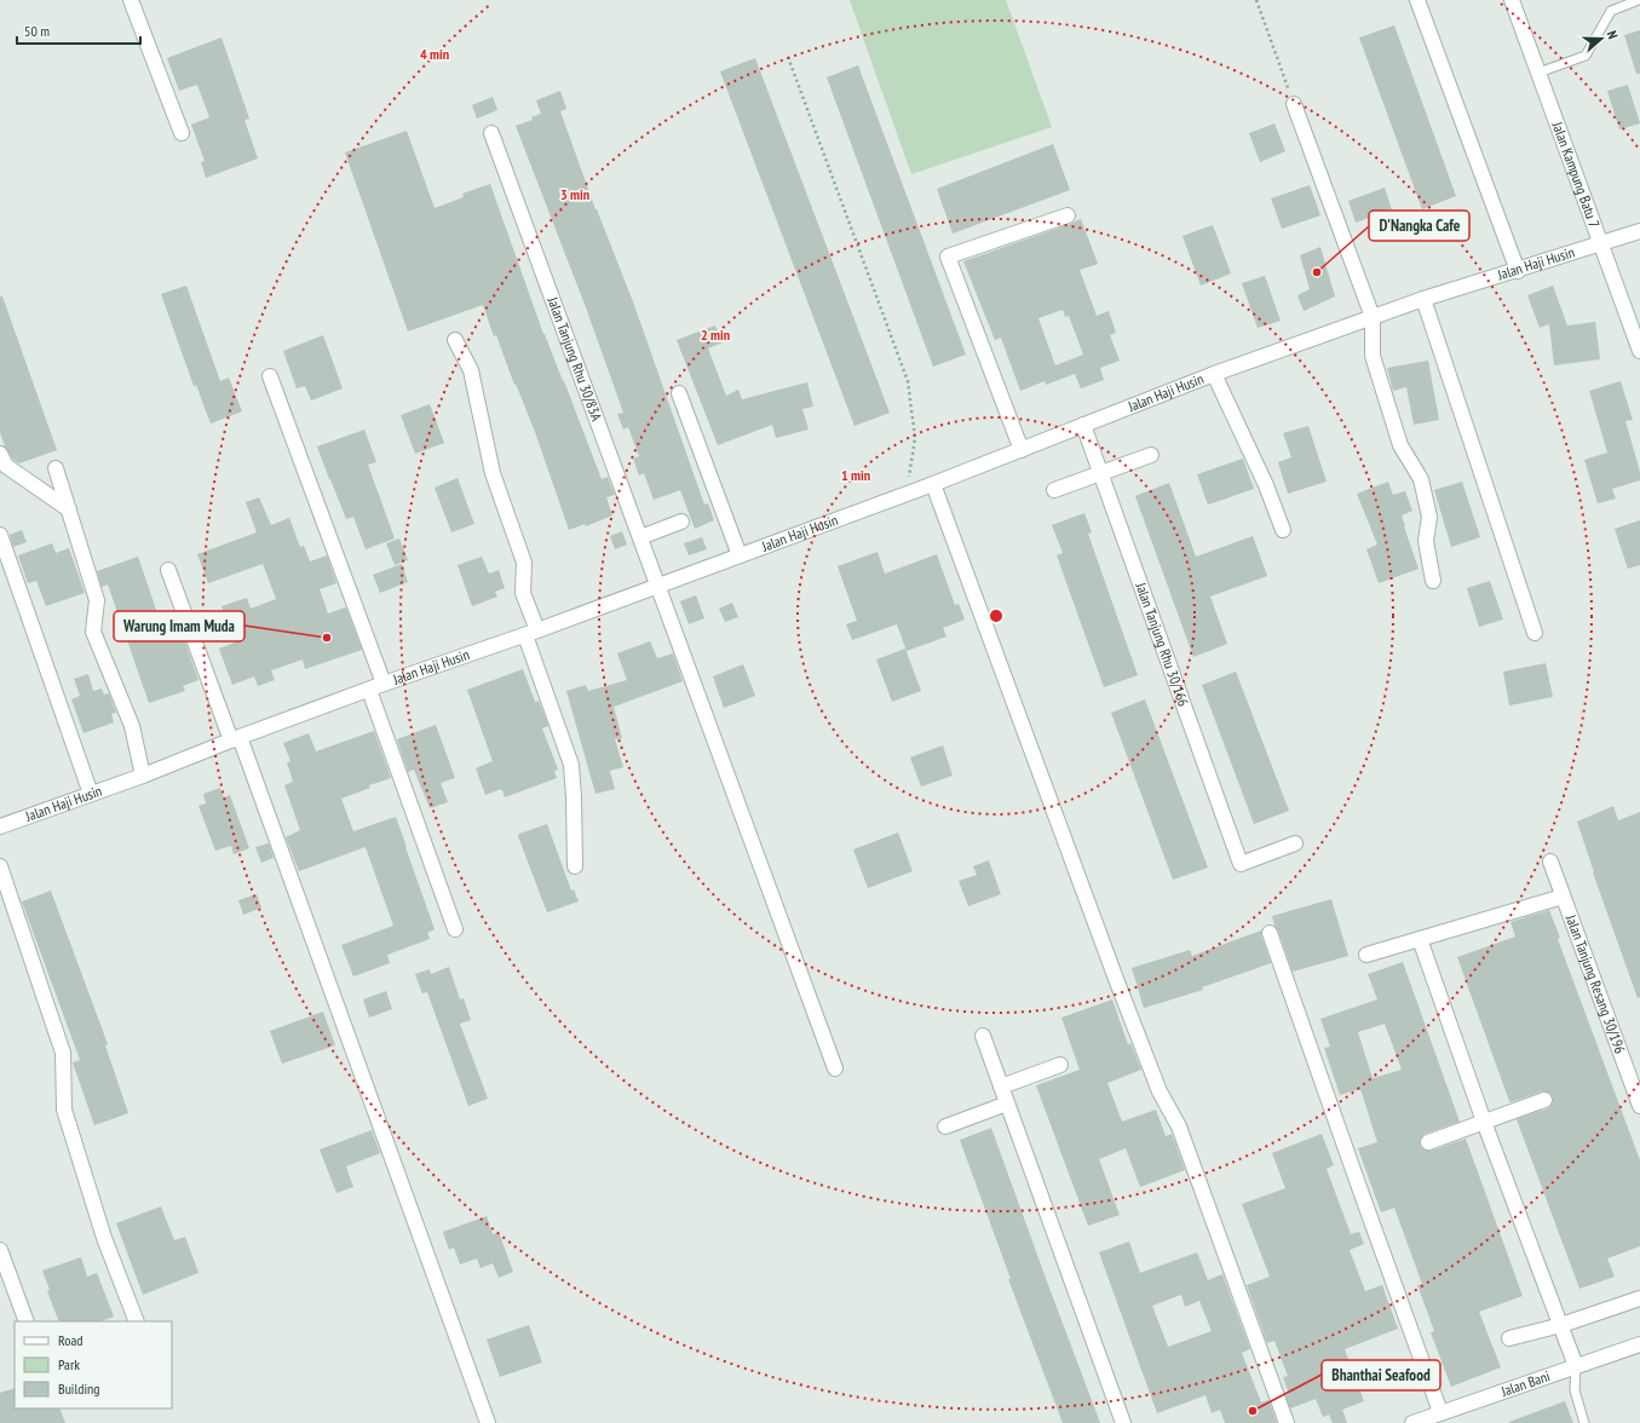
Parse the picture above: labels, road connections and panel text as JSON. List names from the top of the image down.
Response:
{
  "streets": {
    "street": [
      "Jalan Kampung Batu 7",
      "Jalan Haji Husin",
      "Jalan Tanjung Rhu 30/83A",
      "Jalan Tanjung Rhu 30/166",
      "Jalan Tanjung Resang 30/196",
      "Jalan Bani"
    ]
  },
  "crossings": [
    ["Jalan Kampung Batu 7", "Jalan Haji Husin"],
    ["Jalan Haji Husin", "Jalan Tanjung Rhu 30/83A"],
    ["Jalan Haji Husin", "Jalan Tanjung Rhu 30/166"]
  ],
  "places": ["D'Nangka Cafe", "Warung Imam Muda", "Bhanthai Seafood"],
  "legend": ["Road", "Park", "Building"],
  "scale_bar": "50 m",
  "north": "right",
  "rings": [
    "4 min",
    "3 min",
    "2 min",
    "1 min"
  ]
}
